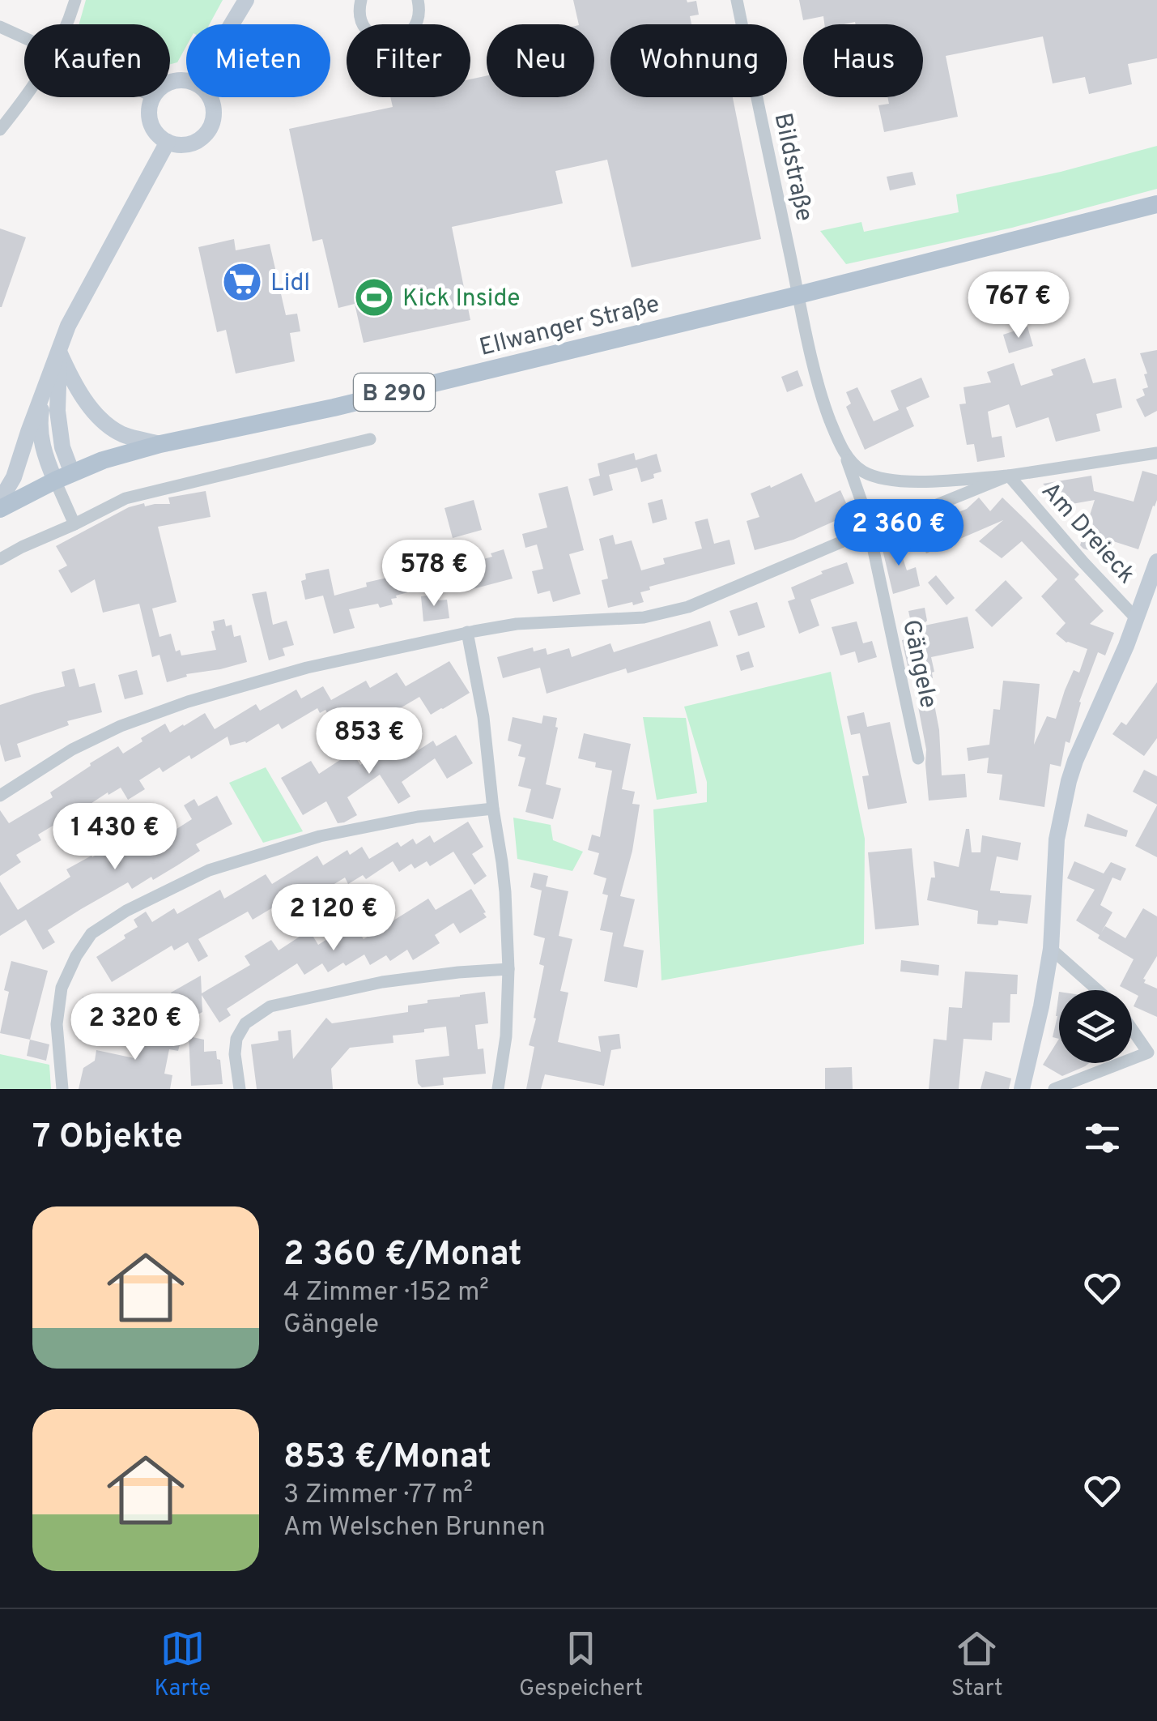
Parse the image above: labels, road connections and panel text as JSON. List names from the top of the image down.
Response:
{
  "streets": {
    "main road": ["Ellwanger Straße", "B 290"],
    "street": ["Bildstraße", "Am Dreieck", "Gängele"]
  },
  "crossings": [
    ["Bildstraße", "Ellwanger Straße"],
    ["Bildstraße", "Gängele"]
  ],
  "places": {
    "supermarket": ["Lidl"],
    "sports": ["Kick Inside"]
  },
  "page": {
    "chip": [
      "Kaufen",
      "Mieten",
      "Filter",
      "Neu",
      "Wohnung",
      "Haus"
    ],
    "price": [
      "767 €",
      "2 360 €",
      "578 €",
      "853 €",
      "1 430 €",
      "2 120 €",
      "2 320 €"
    ],
    "heading": "7 Objekte",
    "list": [
      {
        "name": "2 360 €/Monat",
        "note": "4 Zimmer · 152 m² · Gängele"
      },
      {
        "name": "853 €/Monat",
        "note": "3 Zimmer · 77 m² · Am Welschen Brunnen"
      }
    ],
    "tabs": ["Karte", "Gespeichert", "Start"]
  }
}
